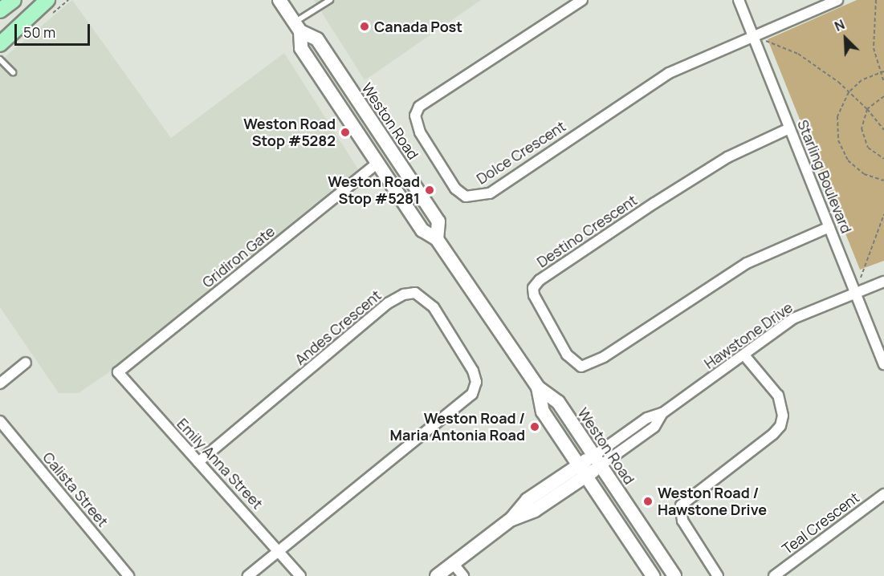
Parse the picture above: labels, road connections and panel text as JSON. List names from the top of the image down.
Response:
{
  "streets": {
    "main road": ["Weston Road"],
    "street": [
      "Dolce Crescent",
      "Starling Boulevard",
      "Destino Crescent",
      "Gridiron Gate",
      "Andes Crescent",
      "Hawstone Drive",
      "Emily Anna Street",
      "Calista Street",
      "Teal Crescent"
    ]
  },
  "crossings": [
    ["Weston Road", "Gridiron Gate"],
    ["Weston Road", "Hawstone Drive"],
    ["Dolce Crescent", "Starling Boulevard"],
    ["Starling Boulevard", "Destino Crescent"],
    ["Starling Boulevard", "Hawstone Drive"],
    ["Gridiron Gate", "Emily Anna Street"],
    ["Andes Crescent", "Emily Anna Street"]
  ],
  "places": [
    "Canada Post",
    "Weston Road Stop #5282",
    "Weston Road Stop #5281",
    "Weston Road / Maria Antonia Road",
    "Weston Road / Hawstone Drive"
  ],
  "scale_bar": "50 m",
  "north": "top left"
}
